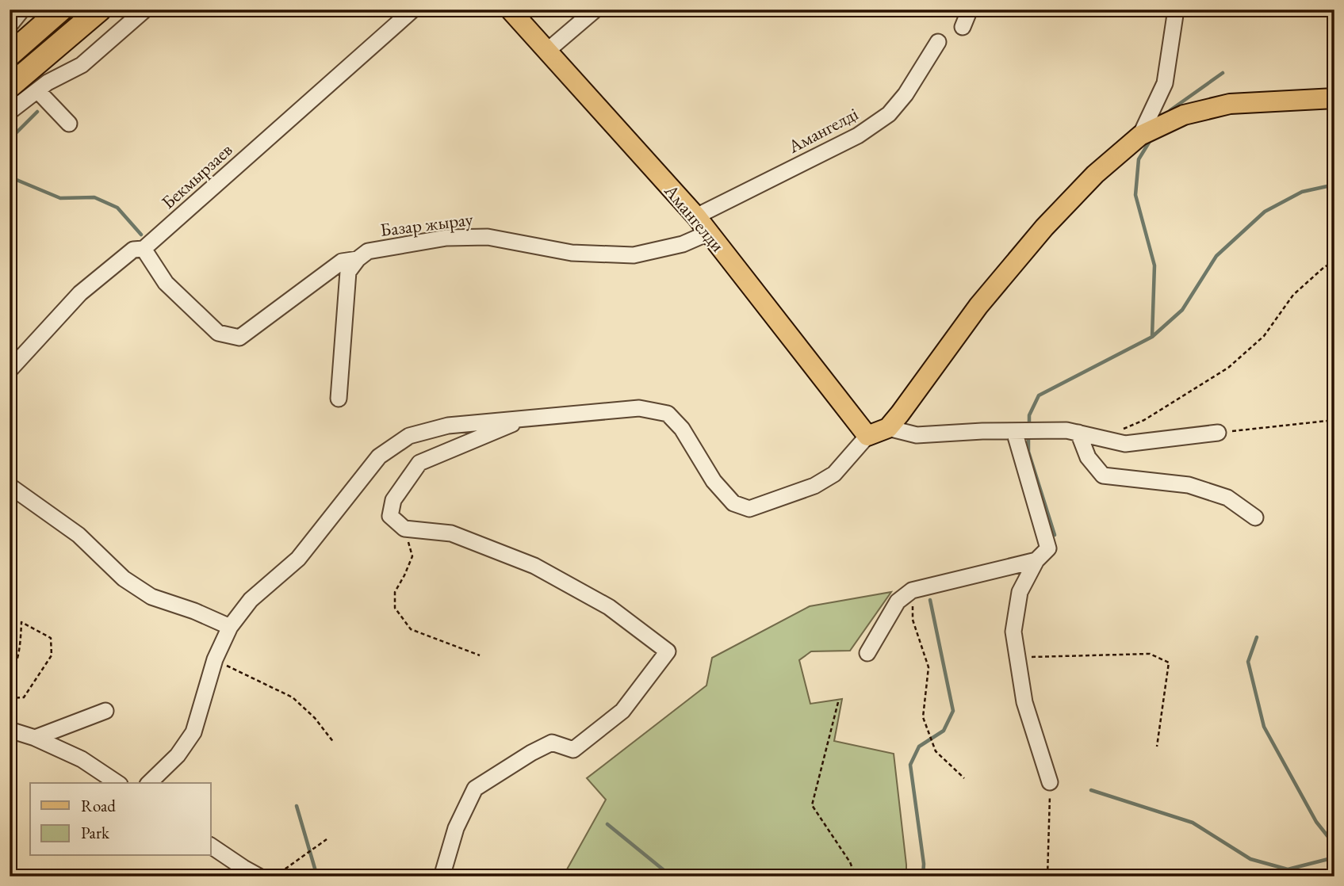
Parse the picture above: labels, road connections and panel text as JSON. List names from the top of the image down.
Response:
{
  "streets": {
    "main road": ["Амангелди"],
    "street": ["Амангелді", "Бекмырзаев", "Базар жырау"]
  },
  "crossings": [
    ["Амангелді", "Амангелди"],
    ["Бекмырзаев", "Базар жырау"],
    ["Амангелди", "Базар жырау"]
  ],
  "legend": ["Road", "Park"]
}
